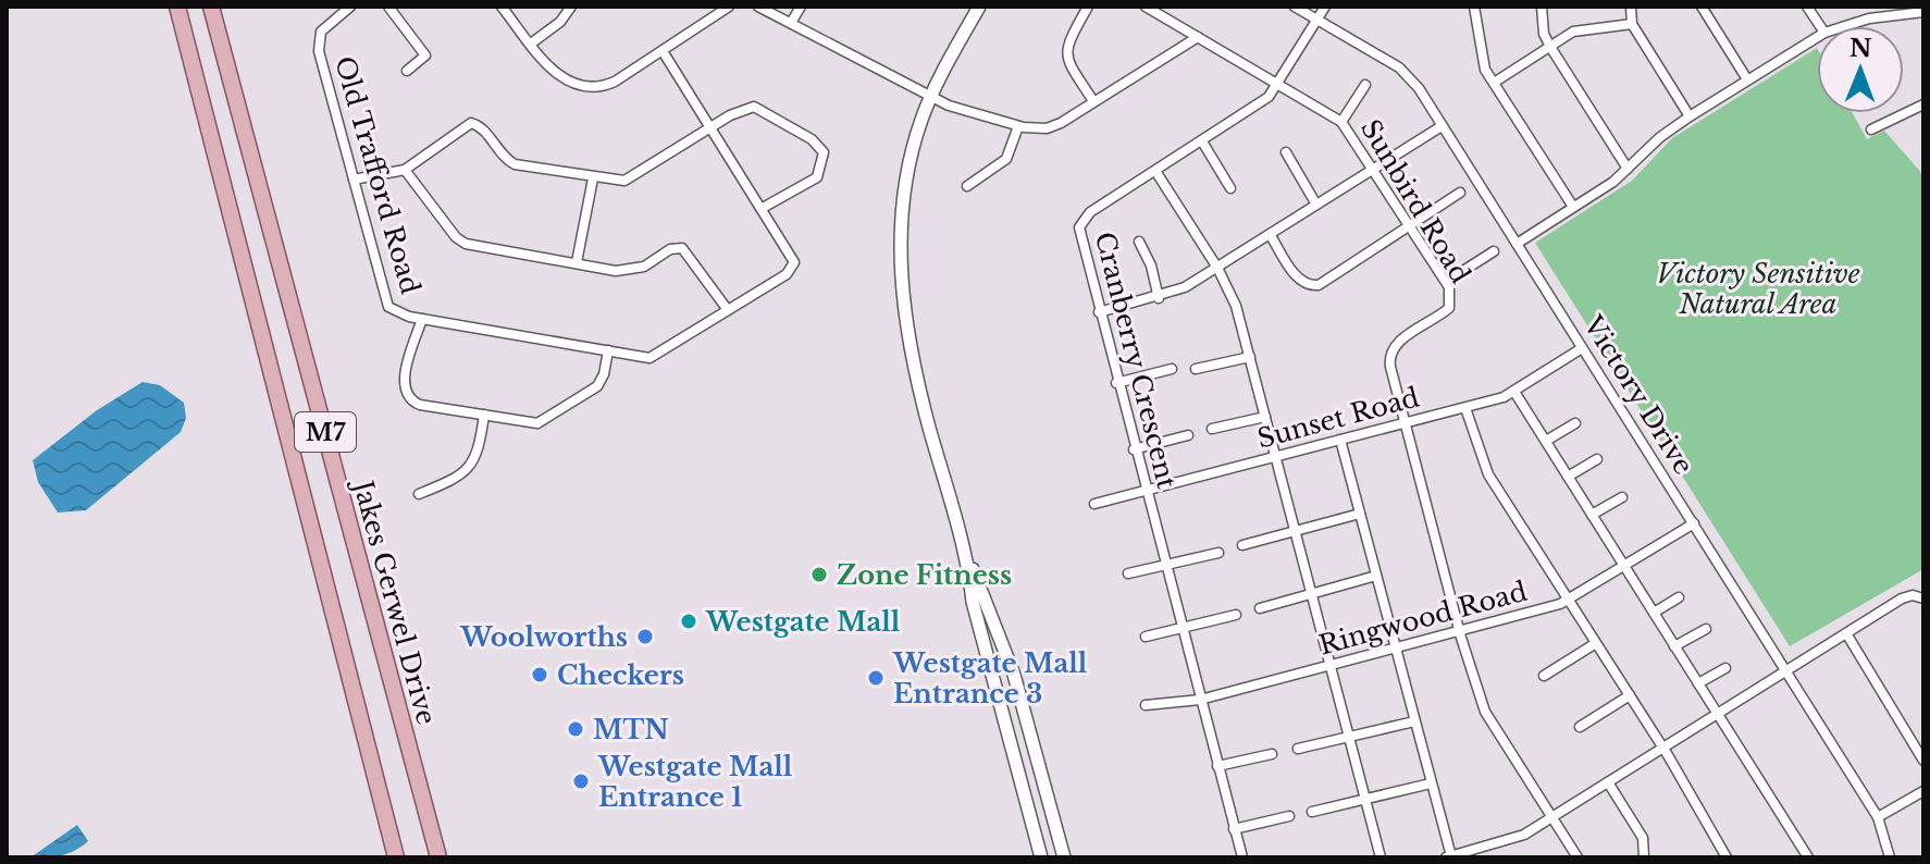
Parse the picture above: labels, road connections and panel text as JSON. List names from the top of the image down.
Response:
{
  "streets": {
    "main road": ["M7", "Jakes Gerwel Drive"],
    "street": [
      "Old Trafford Road",
      "Sunbird Road",
      "Cranberry Crescent",
      "Victory Drive",
      "Sunset Road",
      "Ringwood Road"
    ]
  },
  "crossings": [
    ["Sunbird Road", "Cranberry Crescent"],
    ["Sunbird Road", "Sunset Road"],
    ["Cranberry Crescent", "Victory Drive"],
    ["Cranberry Crescent", "Sunset Road"],
    ["Cranberry Crescent", "Ringwood Road"],
    ["Victory Drive", "Sunset Road"],
    ["Victory Drive", "Ringwood Road"]
  ],
  "parks": ["Victory Sensitive Natural Area"],
  "places": [
    "Zone Fitness",
    "Westgate Mall",
    "Woolworths",
    "Checkers",
    "Westgate Mall Entrance 3",
    "MTN",
    "Westgate Mall Entrance 1"
  ],
  "north": "top"
}
